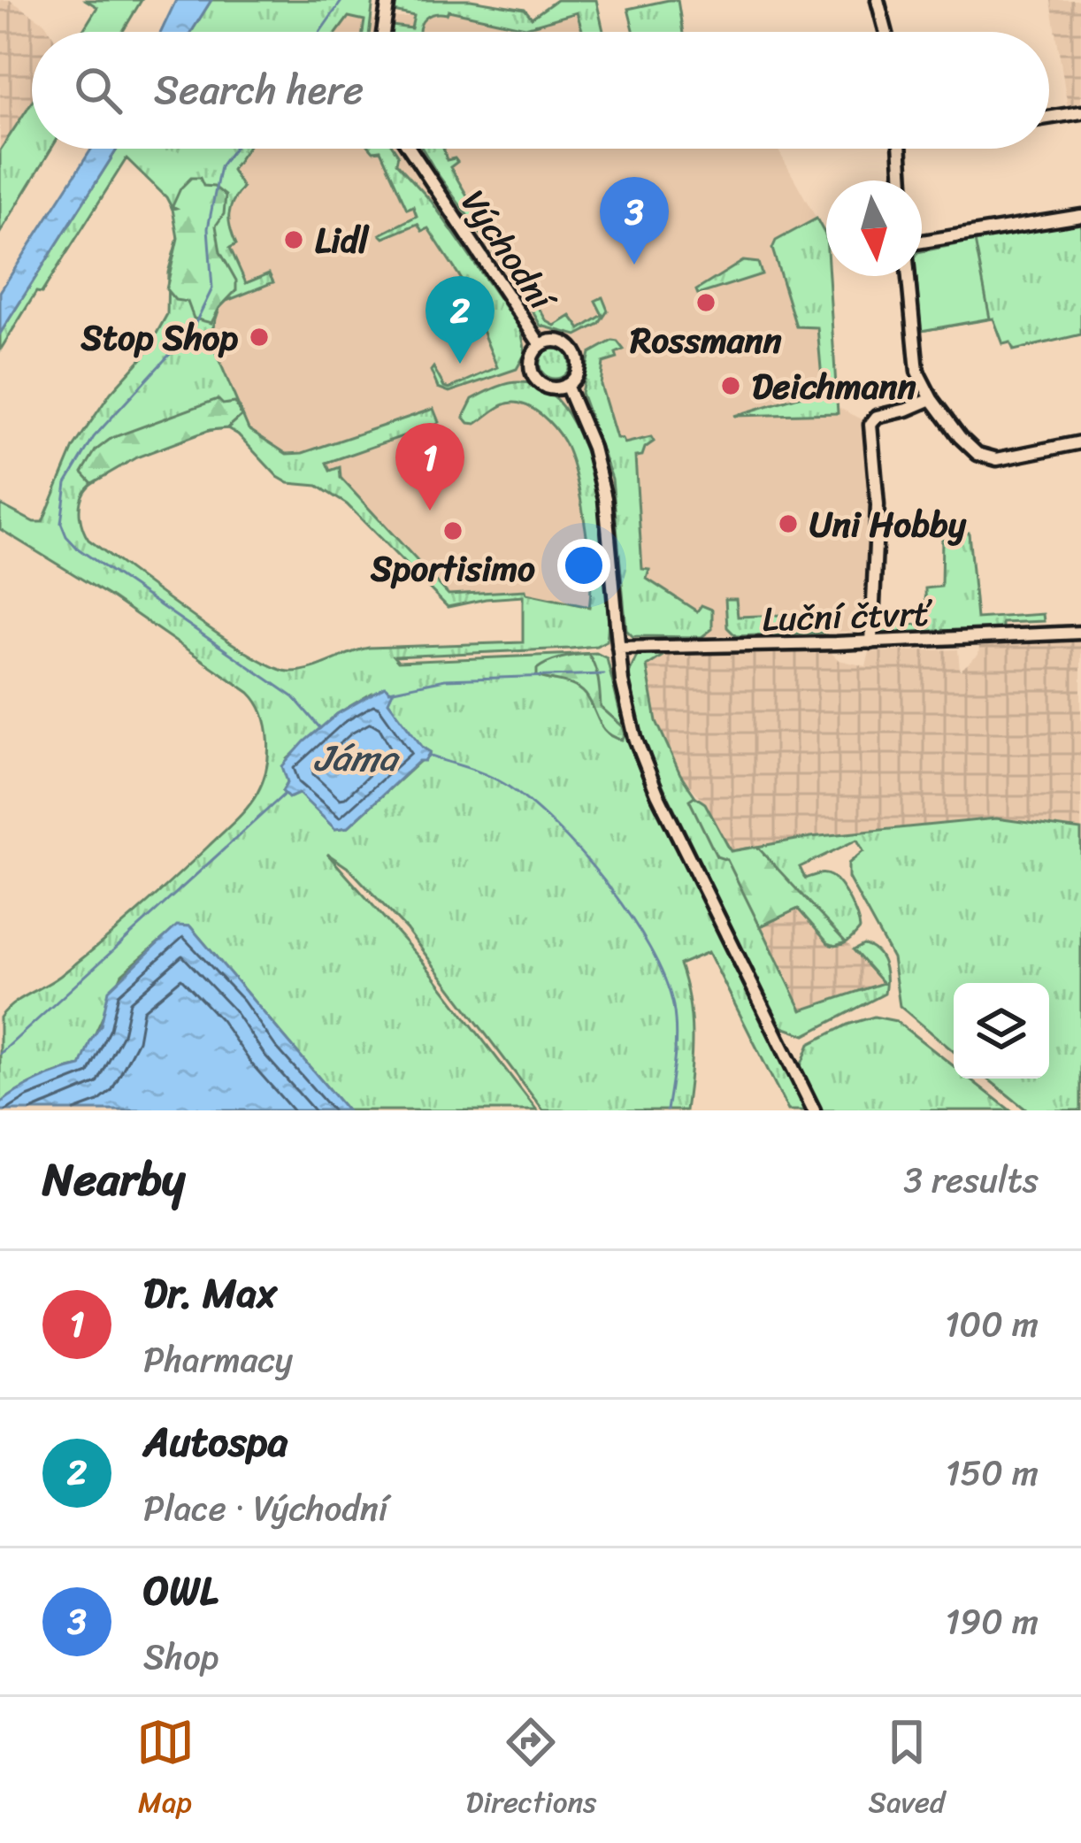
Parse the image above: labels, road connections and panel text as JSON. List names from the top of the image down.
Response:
{
  "streets": {
    "street": ["Východní", "Luční čtvrť"]
  },
  "water": ["Jáma"],
  "places": [
    "Lidl",
    "Rossmann",
    "Stop Shop",
    "Deichmann",
    "Uni Hobby",
    "Sportisimo"
  ],
  "north": "bottom",
  "page": {
    "search": "Search here",
    "pins": ["3", "2", "1"],
    "heading": ["Nearby", "3 results"],
    "list": [
      {
        "mark": "1",
        "name": "Dr. Max",
        "note": "Pharmacy",
        "value": "100 m"
      },
      {
        "mark": "2",
        "name": "Autospa",
        "note": "Place · Východní",
        "value": "150 m"
      },
      {
        "mark": "3",
        "name": "OWL",
        "note": "Shop",
        "value": "190 m"
      }
    ],
    "nav": ["Map", "Directions", "Saved"]
  }
}
